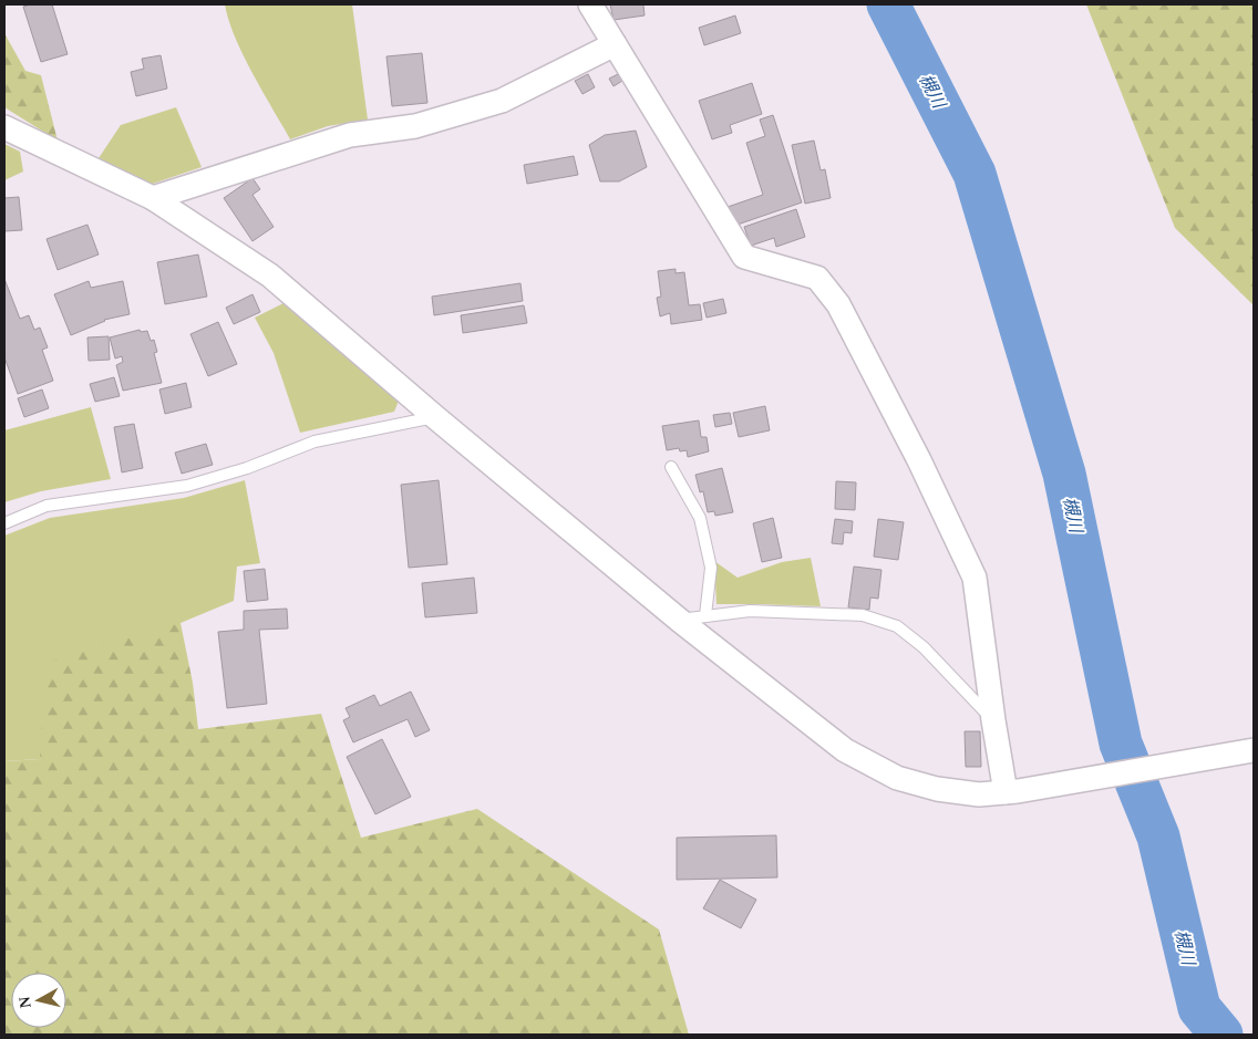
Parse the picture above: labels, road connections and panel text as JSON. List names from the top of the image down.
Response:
{
  "water": ["槻川"],
  "north": "left"
}
